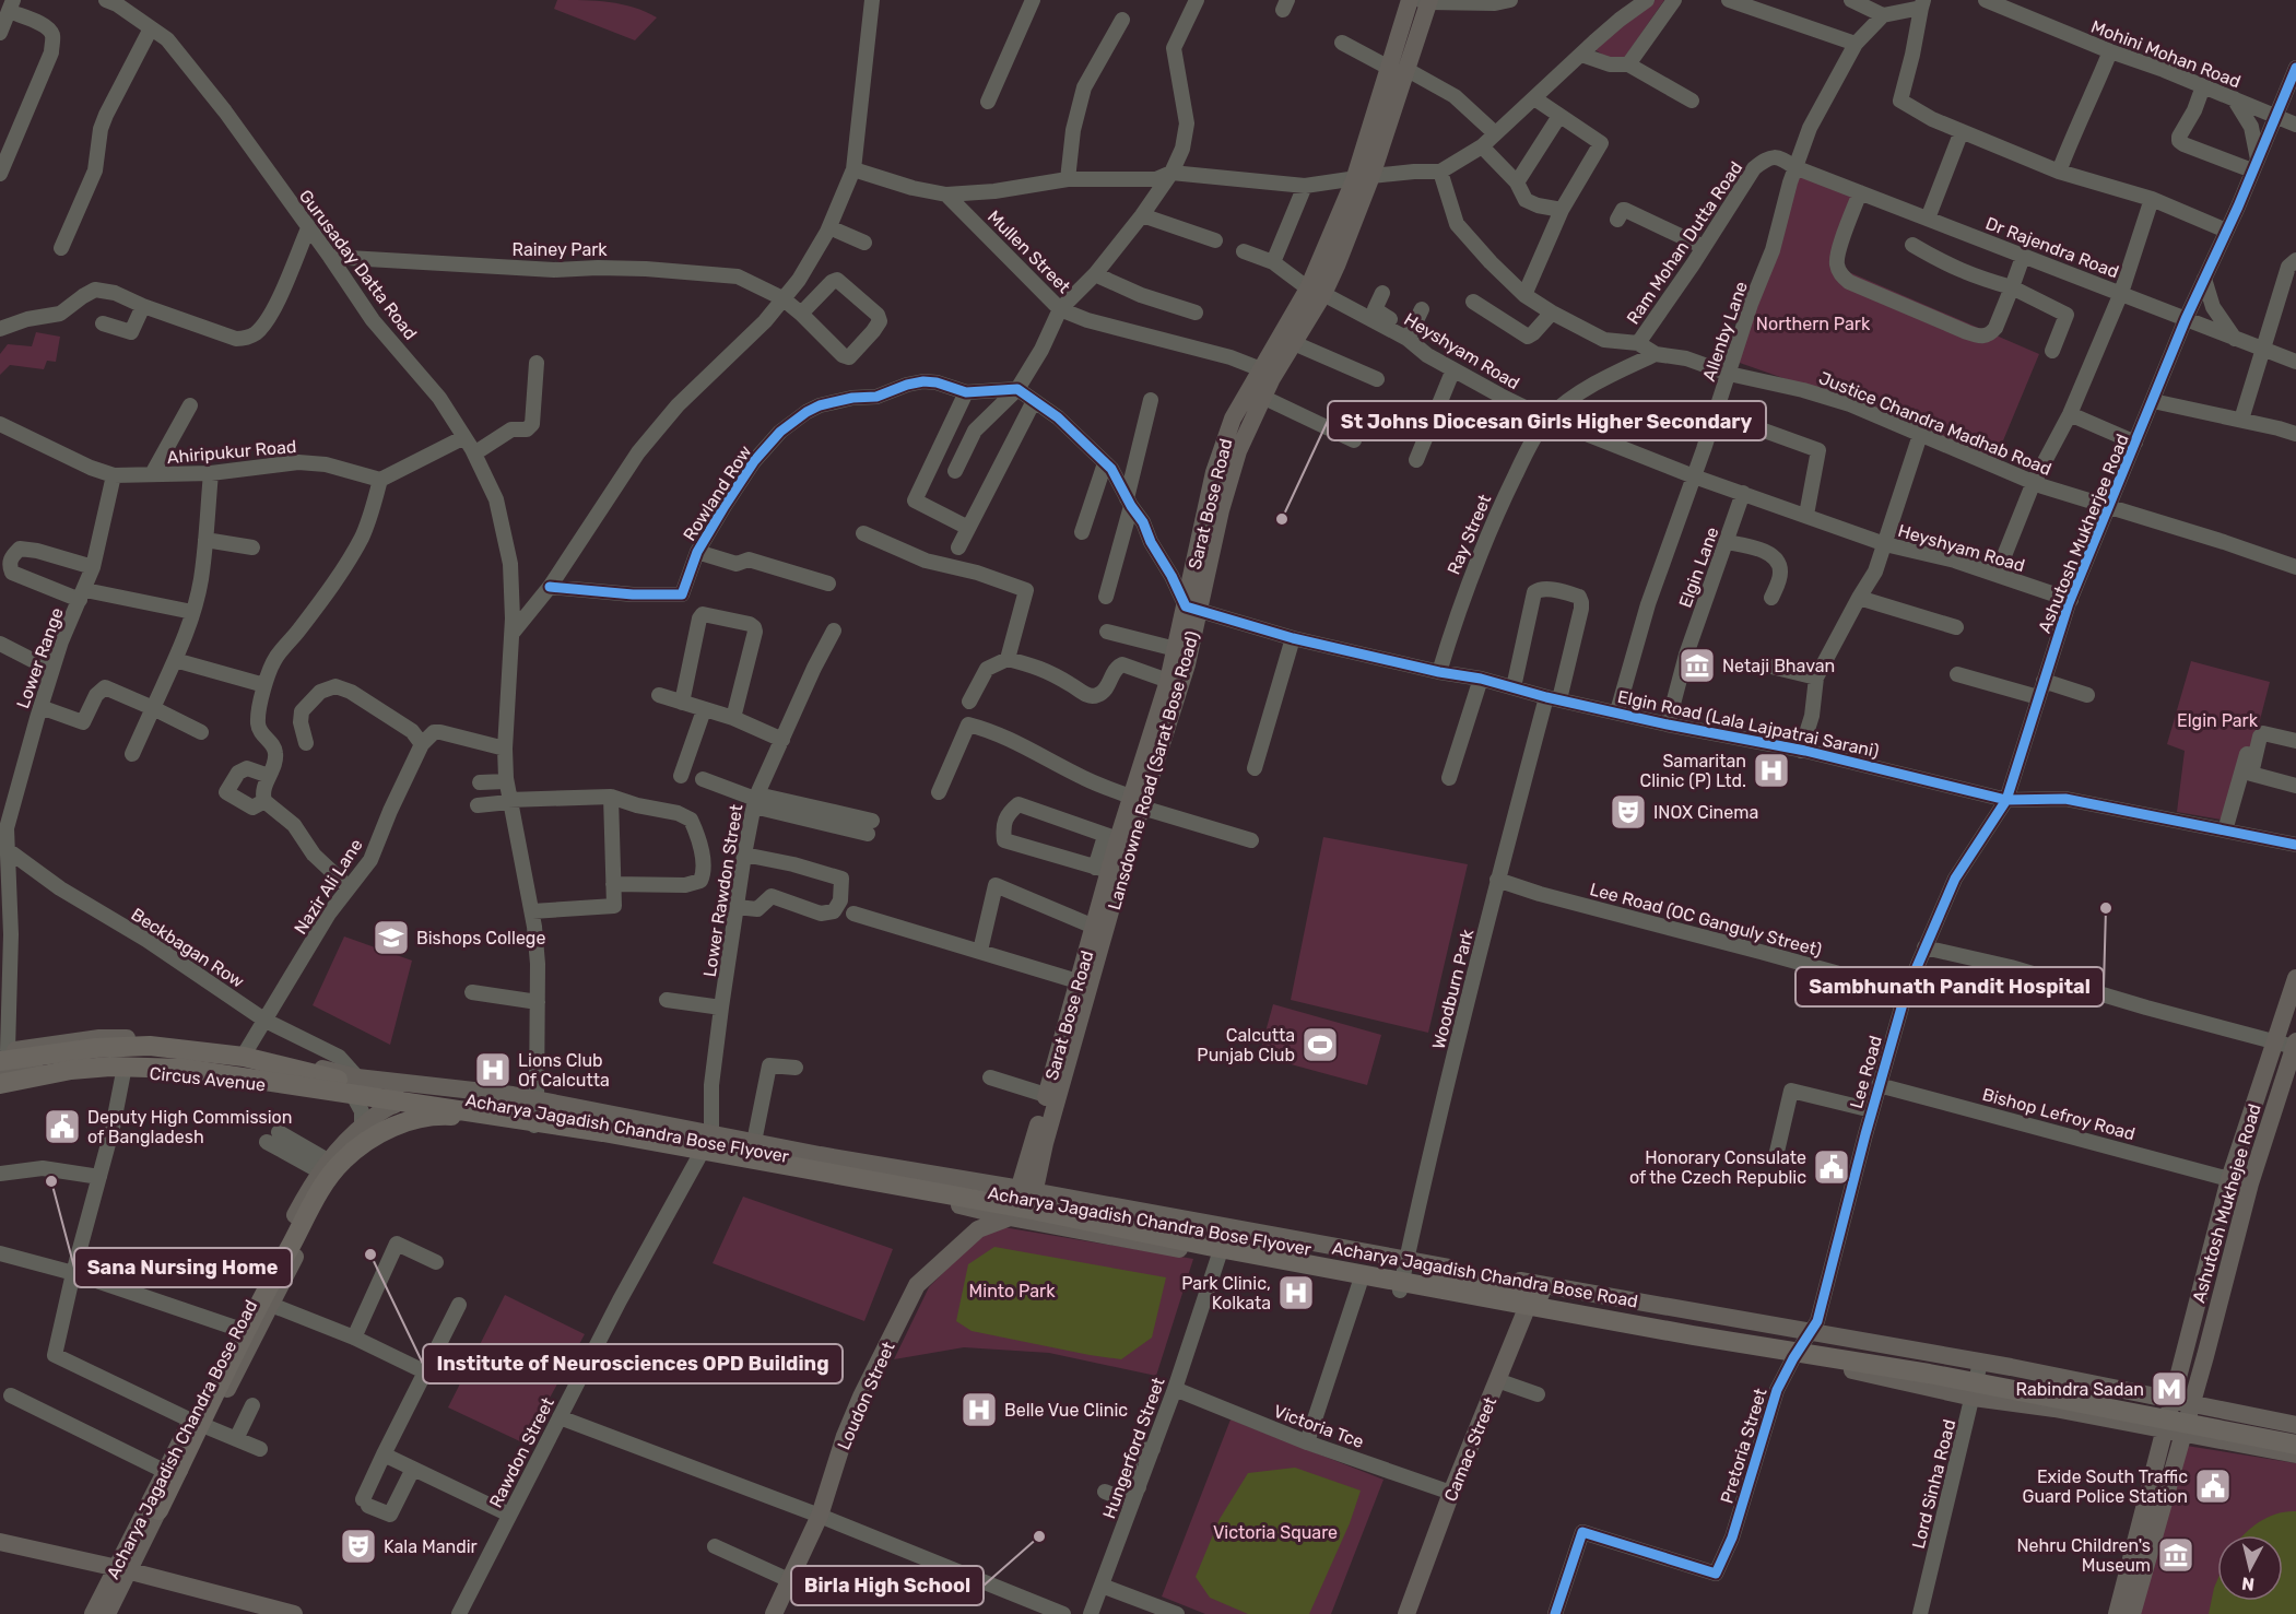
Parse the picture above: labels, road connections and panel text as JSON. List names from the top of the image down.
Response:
{
  "streets": {
    "highway": ["Acharya Jagadish Chandra Bose Flyover"],
    "main road": [
      "Sarat Bose Road",
      "Lansdowne Road (Sarat Bose Road)",
      "Circus Avenue",
      "Ashutosh Mukhejee Road",
      "Acharya Jagadish Chandra Bose Road",
      "Loudon Street",
      "Camac Street"
    ],
    "street": [
      "Mohini Mohan Road",
      "Ram Mohan Dutta Road",
      "Dr Rajendra Road",
      "Rainey Park",
      "Mullen Street",
      "Gurusaday Datta Road",
      "Allenby Lane",
      "Heyshyam Road",
      "Justice Chandra Madhab Road",
      "Ahiripukur Road",
      "Rowland Row",
      "Ashutosh Mukherjee Road",
      "Ray Street",
      "Elgin Lane",
      "Lower Range",
      "Elgin Road (Lala Lajpatrai Sarani)",
      "Nazir Ali Lane",
      "Lower Rawdon Street",
      "Lee Road (OC Ganguly Street)",
      "Beckbagan Row",
      "Woodburn Park",
      "Lee Road",
      "Bishop Lefroy Road",
      "Victoria Tce",
      "Pretoria Street",
      "Hungerford Street",
      "Rawdon Street",
      "Lord Sinha Road"
    ]
  },
  "crossings": [
    ["Mohini Mohan Road", "Ashutosh Mukherjee Road"],
    ["Ram Mohan Dutta Road", "Dr Rajendra Road"],
    ["Ram Mohan Dutta Road", "Allenby Lane"],
    ["Ram Mohan Dutta Road", "Justice Chandra Madhab Road"],
    ["Dr Rajendra Road", "Allenby Lane"],
    ["Dr Rajendra Road", "Ashutosh Mukherjee Road"],
    ["Rainey Park", "Gurusaday Datta Road"],
    ["Mullen Street", "Sarat Bose Road"],
    ["Gurusaday Datta Road", "Acharya Jagadish Chandra Bose Road"],
    ["Allenby Lane", "Heyshyam Road"],
    ["Allenby Lane", "Justice Chandra Madhab Road"],
    ["Allenby Lane", "Elgin Road (Lala Lajpatrai Sarani)"],
    ["Heyshyam Road", "Sarat Bose Road"],
    ["Heyshyam Road", "Ashutosh Mukherjee Road"],
    ["Heyshyam Road", "Ray Street"],
    ["Heyshyam Road", "Elgin Lane"],
    ["Heyshyam Road", "Lansdowne Road (Sarat Bose Road)"],
    ["Justice Chandra Madhab Road", "Ashutosh Mukherjee Road"],
    ["Ahiripukur Road", "Lower Range"],
    ["Sarat Bose Road", "Elgin Road (Lala Lajpatrai Sarani)"],
    ["Sarat Bose Road", "Lansdowne Road (Sarat Bose Road)"],
    ["Sarat Bose Road", "Acharya Jagadish Chandra Bose Road"],
    ["Sarat Bose Road", "Loudon Street"],
    ["Ashutosh Mukherjee Road", "Elgin Road (Lala Lajpatrai Sarani)"],
    ["Ashutosh Mukherjee Road", "Lee Road"],
    ["Ray Street", "Elgin Road (Lala Lajpatrai Sarani)"],
    ["Elgin Lane", "Elgin Road (Lala Lajpatrai Sarani)"],
    ["Lower Range", "Beckbagan Row"],
    ["Lower Range", "Circus Avenue"],
    ["Elgin Road (Lala Lajpatrai Sarani)", "Lansdowne Road (Sarat Bose Road)"],
    ["Elgin Road (Lala Lajpatrai Sarani)", "Woodburn Park"],
    ["Elgin Road (Lala Lajpatrai Sarani)", "Lee Road"],
    ["Lansdowne Road (Sarat Bose Road)", "Acharya Jagadish Chandra Bose Road"],
    ["Nazir Ali Lane", "Beckbagan Row"],
    ["Nazir Ali Lane", "Circus Avenue"],
    ["Lower Rawdon Street", "Acharya Jagadish Chandra Bose Road"],
    ["Lower Rawdon Street", "Rawdon Street"],
    ["Lee Road (OC Ganguly Street)", "Woodburn Park"],
    ["Lee Road (OC Ganguly Street)", "Lee Road"],
    ["Beckbagan Row", "Circus Avenue"],
    ["Beckbagan Row", "Acharya Jagadish Chandra Bose Flyover"],
    ["Woodburn Park", "Acharya Jagadish Chandra Bose Road"],
    ["Lee Road", "Bishop Lefroy Road"],
    ["Lee Road", "Acharya Jagadish Chandra Bose Road"],
    ["Lee Road", "Pretoria Street"],
    ["Circus Avenue", "Acharya Jagadish Chandra Bose Flyover"],
    ["Circus Avenue", "Acharya Jagadish Chandra Bose Road"],
    ["Bishop Lefroy Road", "Ashutosh Mukhejee Road"],
    ["Ashutosh Mukhejee Road", "Acharya Jagadish Chandra Bose Road"],
    ["Acharya Jagadish Chandra Bose Road", "Loudon Street"],
    ["Acharya Jagadish Chandra Bose Road", "Pretoria Street"],
    ["Acharya Jagadish Chandra Bose Road", "Hungerford Street"],
    ["Acharya Jagadish Chandra Bose Road", "Camac Street"],
    ["Acharya Jagadish Chandra Bose Road", "Rawdon Street"],
    ["Acharya Jagadish Chandra Bose Road", "Lord Sinha Road"],
    ["Victoria Tce", "Hungerford Street"],
    ["Victoria Tce", "Camac Street"]
  ],
  "parks": [
    "Northern Park",
    "Elgin Park",
    "Minto Park",
    "Victoria Square"
  ],
  "places": {
    "other": [
      "St Johns Diocesan Girls Higher Secondary",
      "Sambhunath Pandit Hospital",
      "Sana Nursing Home",
      "Institute of Neurosciences OPD Building",
      "Birla High School"
    ],
    "museum": ["Netaji Bhavan", "Nehru Children's Museum"],
    "hospital": [
      "Samaritan Clinic (P) Ltd.",
      "Lions Club Of Calcutta",
      "Park Clinic, Kolkata",
      "Belle Vue Clinic"
    ],
    "theatre": ["INOX Cinema", "Kala Mandir"],
    "school or university": ["Bishops College"],
    "sports": ["Calcutta Punjab Club"],
    "public building": ["Deputy High Commission of Bangladesh", "Honorary Consulate of the Czech Republic", "Exide South Traffic Guard Police Station"],
    "metro station": ["Rabindra Sadan"]
  },
  "north": "bottom"
}
